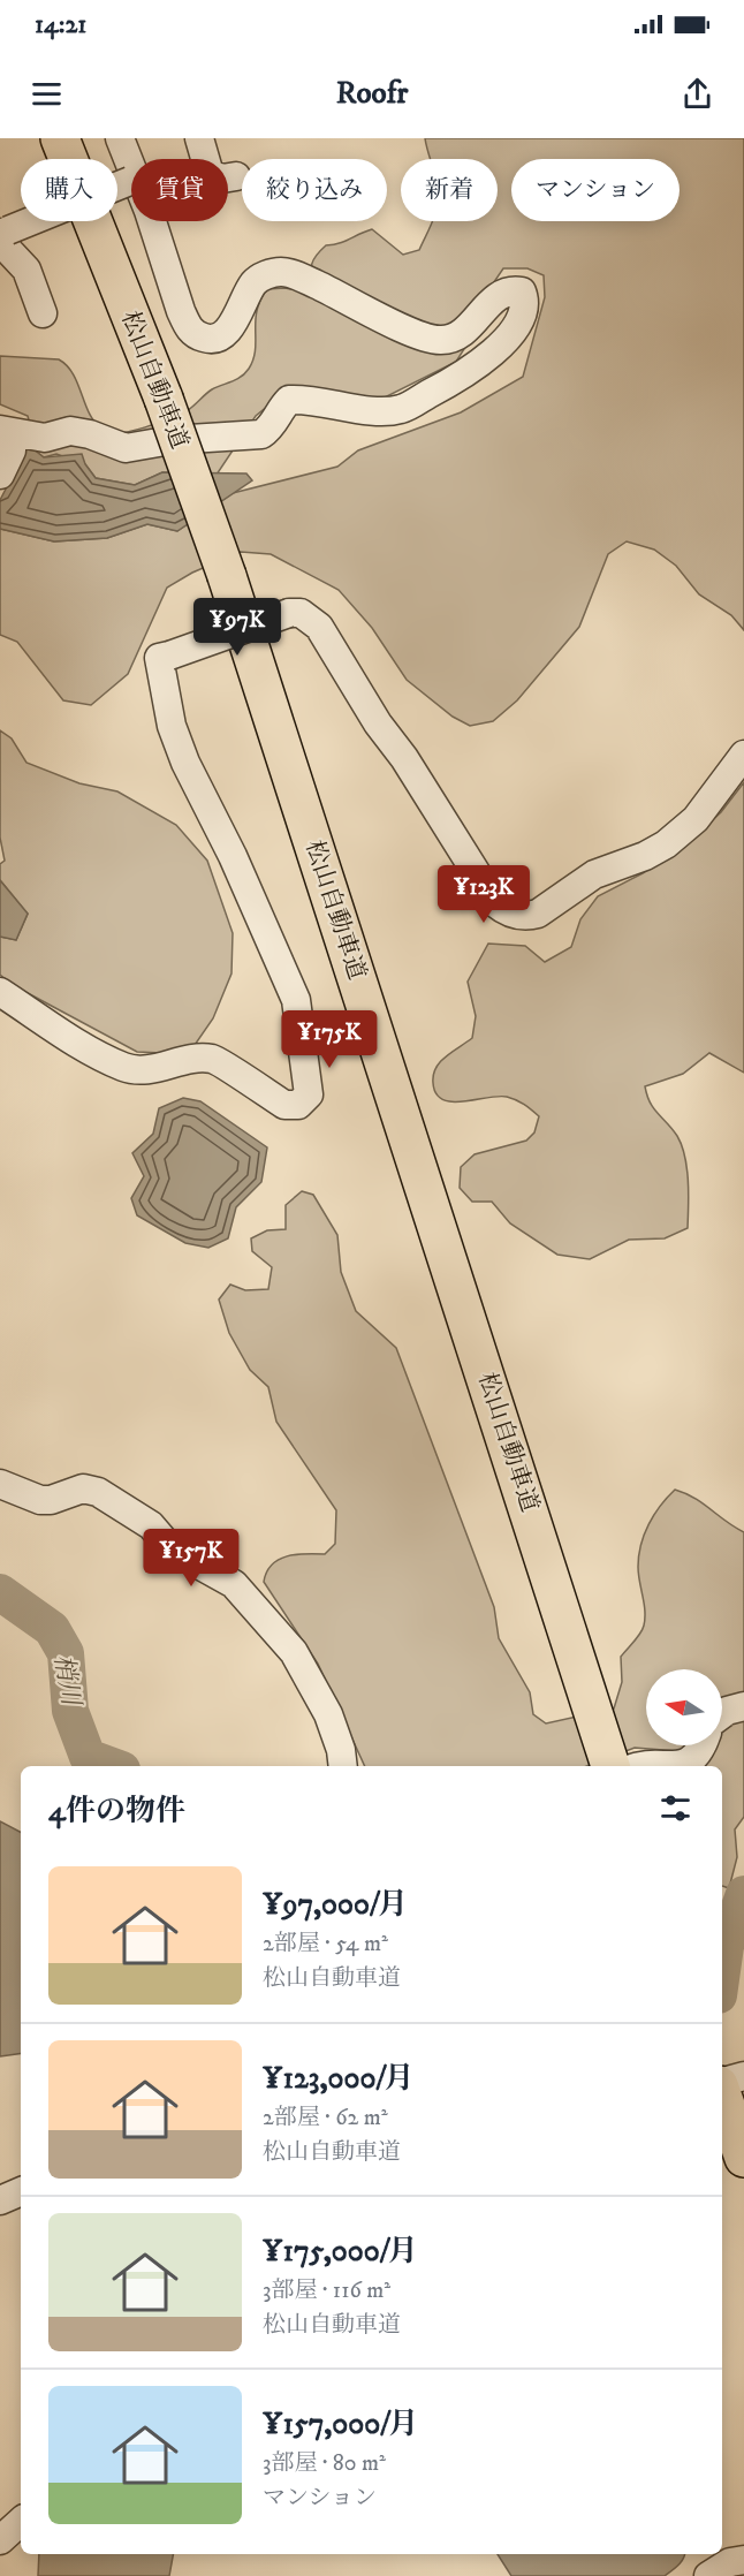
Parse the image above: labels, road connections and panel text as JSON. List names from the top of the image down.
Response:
{
  "streets": {
    "highway": ["松山自動車道"]
  },
  "water": ["梢川"],
  "north": "left",
  "page": {
    "status": "14:21",
    "header": "Roofr",
    "chip": [
      "購入",
      "賃貸",
      "絞り込み",
      "新着",
      "マンション"
    ],
    "price": [
      "¥97K",
      "¥123K",
      "¥175K",
      "¥157K"
    ],
    "heading": "4件の物件",
    "list": [
      {
        "name": "¥97,000/月",
        "note": "2部屋 · 54 m² · 松山自動車道"
      },
      {
        "name": "¥123,000/月",
        "note": "2部屋 · 62 m² · 松山自動車道"
      },
      {
        "name": "¥175,000/月",
        "note": "3部屋 · 116 m² · 松山自動車道"
      },
      {
        "name": "¥157,000/月",
        "note": "3部屋 · 80 m² · マンション"
      }
    ]
  }
}
